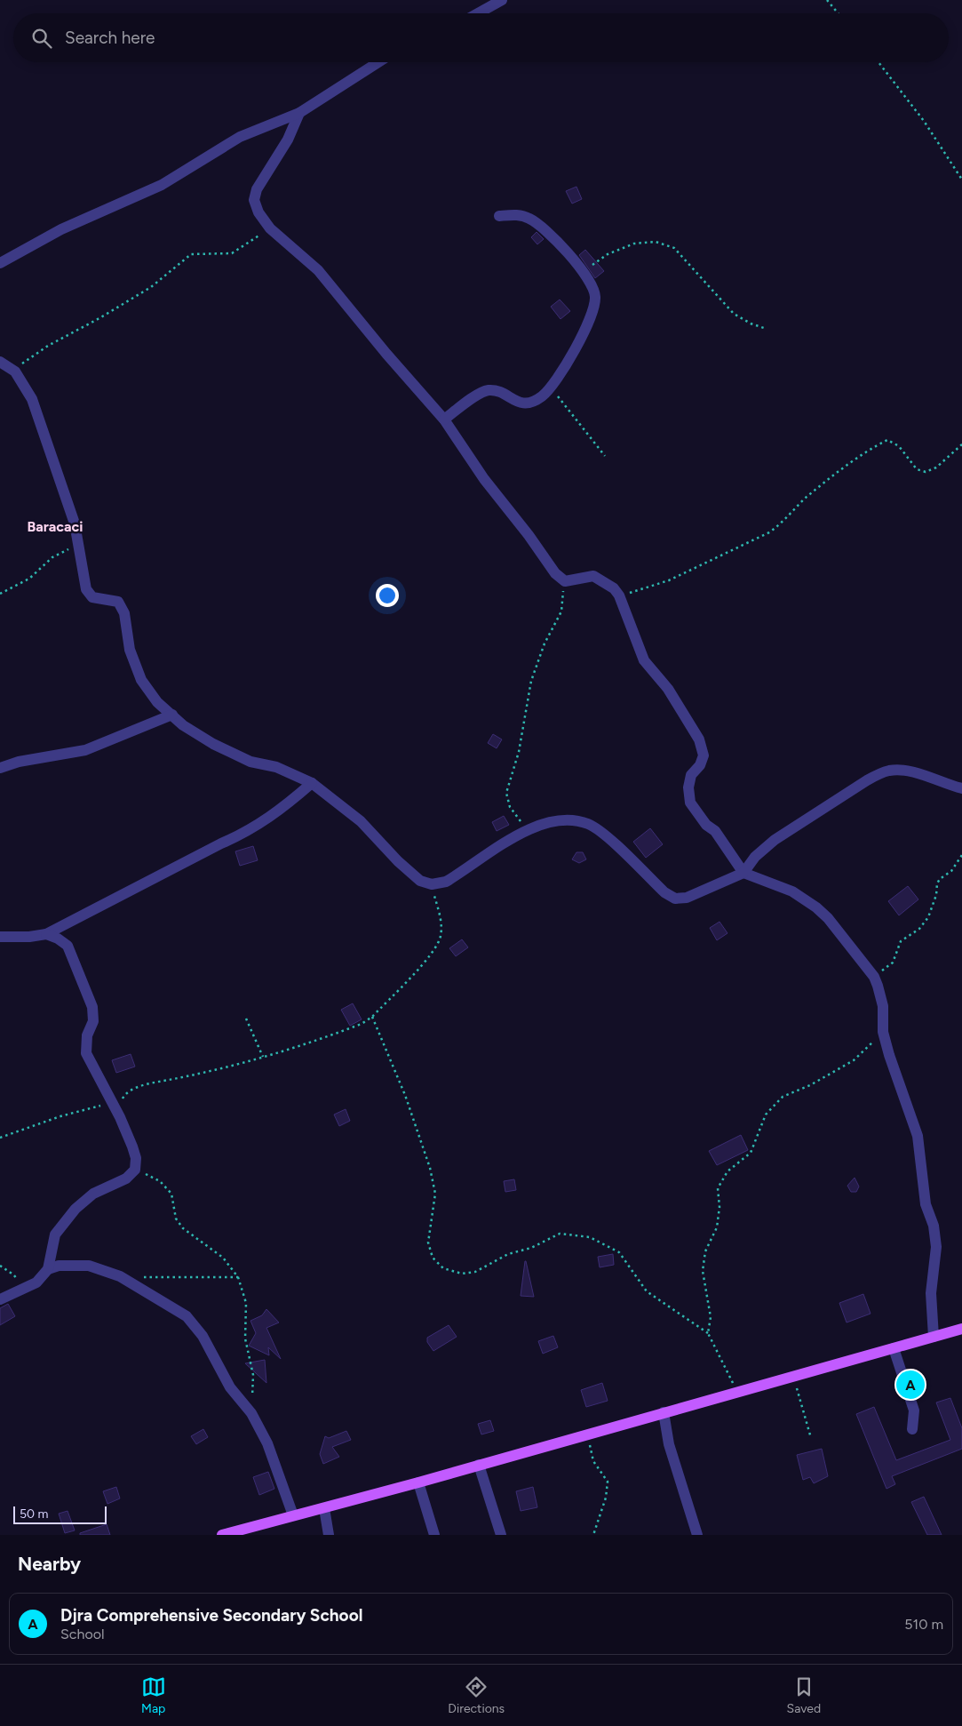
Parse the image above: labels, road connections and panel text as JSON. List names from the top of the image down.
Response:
{
  "districts": ["Baracaci"],
  "scale_bar": "50 m",
  "page": {
    "search": "Search here",
    "pins": "A",
    "scale": "50 m",
    "heading": "Nearby",
    "list": [
      {
        "mark": "A",
        "name": "Djra Comprehensive Secondary School",
        "note": "School",
        "value": "510 m"
      }
    ],
    "nav": ["Map", "Directions", "Saved"]
  }
}
